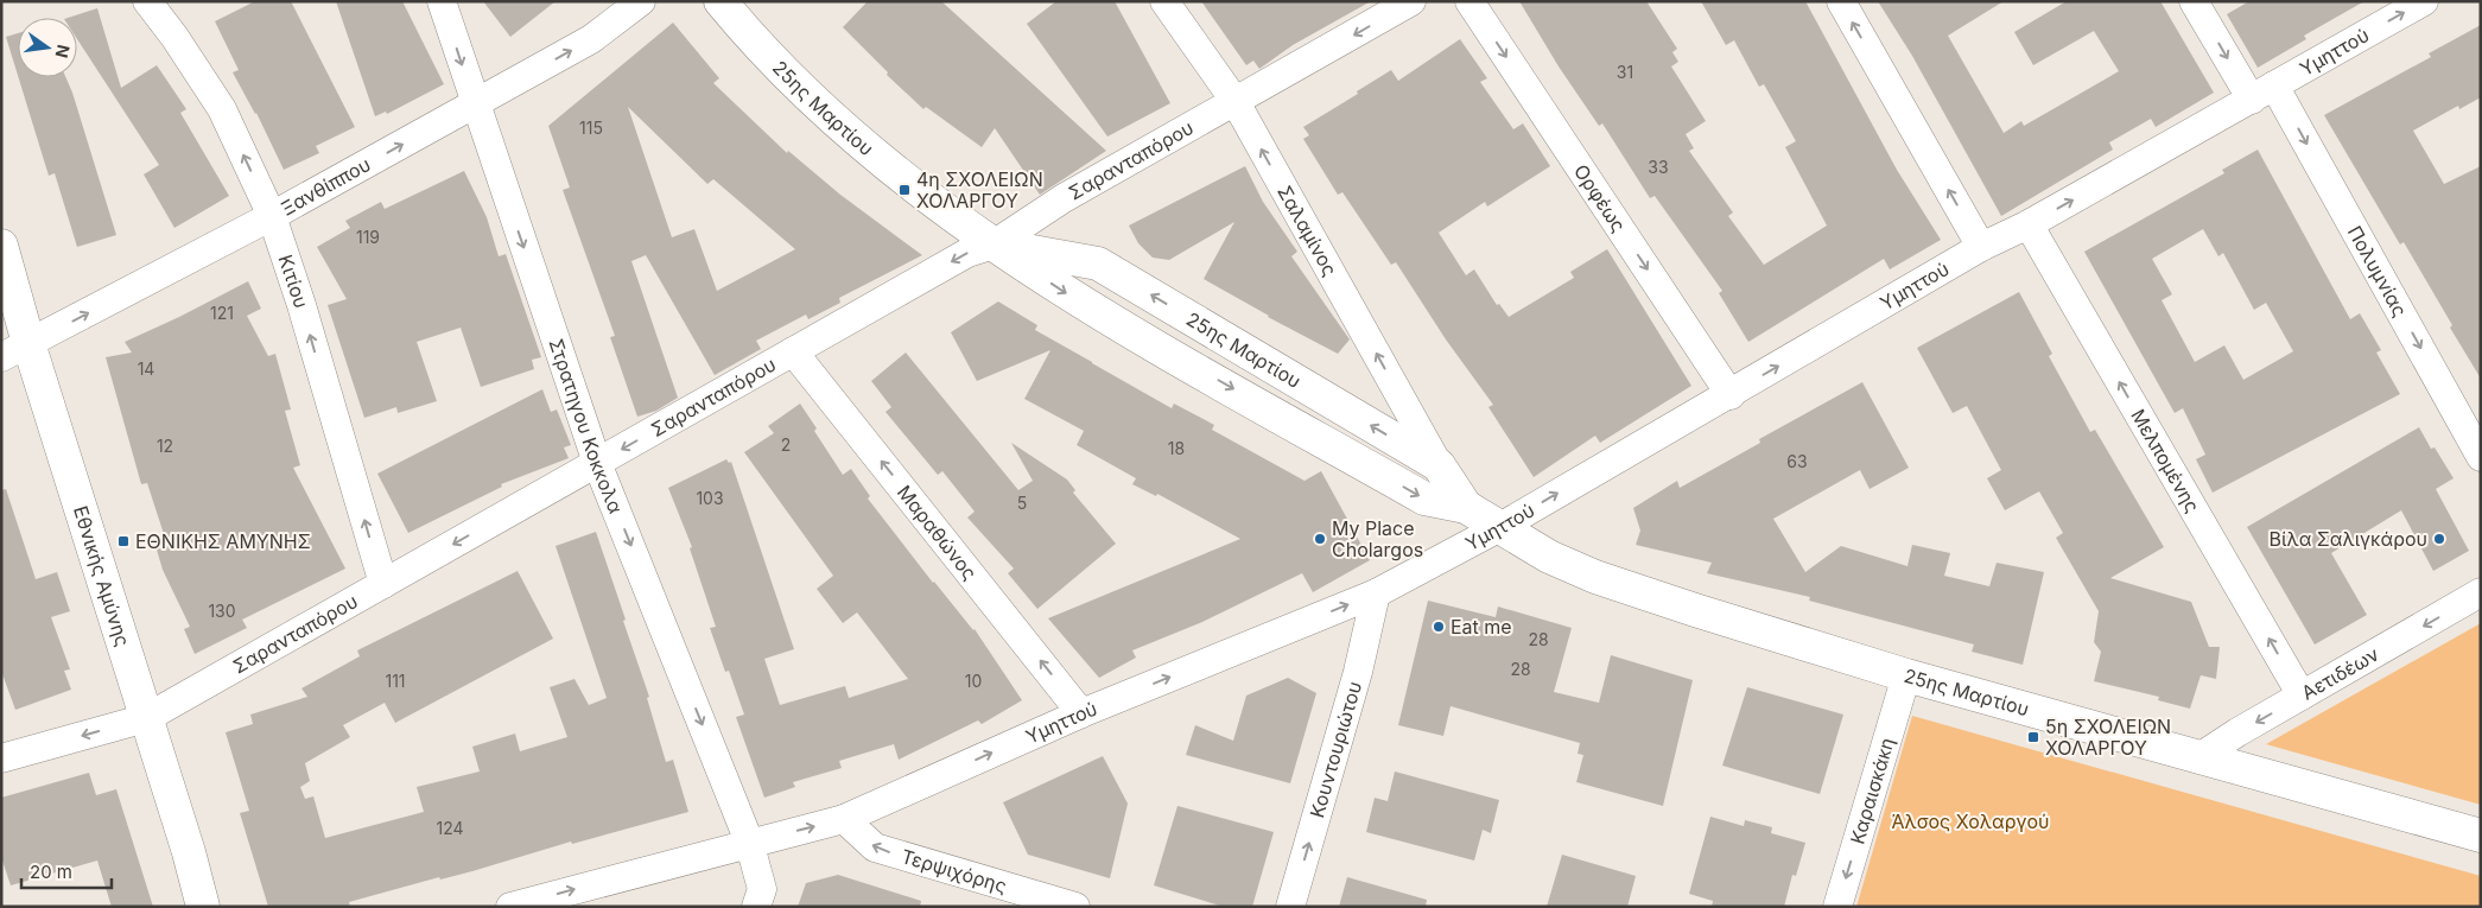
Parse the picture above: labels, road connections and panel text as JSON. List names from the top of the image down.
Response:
{
  "streets": {
    "street": [
      "Υμηττού",
      "25ης Μαρτίου",
      "Σαρανταπόρου",
      "Ξανθίππου",
      "Ορφέως",
      "Σαλαμίνος",
      "Πολυμνίας",
      "Κιτίου",
      "Στρατηγου Κοκκολα",
      "Μελπομένης",
      "Μαραθώνος",
      "Εθνικής Αμύνης",
      "Αετιδέων",
      "Κουντουριώτου",
      "Καραισκάκη",
      "Τερψιχόρης"
    ]
  },
  "crossings": [
    ["Υμηττού", "25ης Μαρτίου"],
    ["Υμηττού", "Ορφέως"],
    ["Υμηττού", "Πολυμνίας"],
    ["Υμηττού", "Στρατηγου Κοκκολα"],
    ["Υμηττού", "Μελπομένης"],
    ["Υμηττού", "Μαραθώνος"],
    ["Υμηττού", "Κουντουριώτου"],
    ["Υμηττού", "Τερψιχόρης"],
    ["25ης Μαρτίου", "Σαρανταπόρου"],
    ["25ης Μαρτίου", "Σαλαμίνος"],
    ["25ης Μαρτίου", "Αετιδέων"],
    ["25ης Μαρτίου", "Καραισκάκη"],
    ["Σαρανταπόρου", "Σαλαμίνος"],
    ["Σαρανταπόρου", "Κιτίου"],
    ["Σαρανταπόρου", "Στρατηγου Κοκκολα"],
    ["Σαρανταπόρου", "Μαραθώνος"],
    ["Σαρανταπόρου", "Εθνικής Αμύνης"],
    ["Ξανθίππου", "Κιτίου"],
    ["Ξανθίππου", "Στρατηγου Κοκκολα"],
    ["Ξανθίππου", "Εθνικής Αμύνης"],
    ["Μελπομένης", "Αετιδέων"]
  ],
  "one_way": [
    "Υμηττού",
    "Σαρανταπόρου",
    "Ξανθίππου",
    "Ορφέως",
    "Σαλαμίνος",
    "Πολυμνίας",
    "Κιτίου",
    "Στρατηγου Κοκκολα",
    "Μελπομένης",
    "Μαραθώνος",
    "Αετιδέων",
    "Κουντουριώτου",
    "Καραισκάκη",
    "Τερψιχόρης"
  ],
  "parks": ["Άλσος Χολαργού"],
  "places": {
    "transit": ["4η ΣΧΟΛΕΙΩΝ ΧΟΛΑΡΓΟΥ", "ΕΘΝΙΚΗΣ ΑΜΥΝΗΣ", "5η ΣΧΟΛΕΙΩΝ ΧΟΛΑΡΓΟΥ"],
    "other": ["My Place Cholargos", "Βίλα Σαλιγκάρου", "Eat me"]
  },
  "house_numbers": [
    "31",
    "115",
    "33",
    "119",
    "121",
    "14",
    "2",
    "12",
    "18",
    "63",
    "103",
    "5",
    "130",
    "28",
    "28",
    "111",
    "10",
    "124"
  ],
  "scale_bar": "20 m",
  "north": "right"
}
